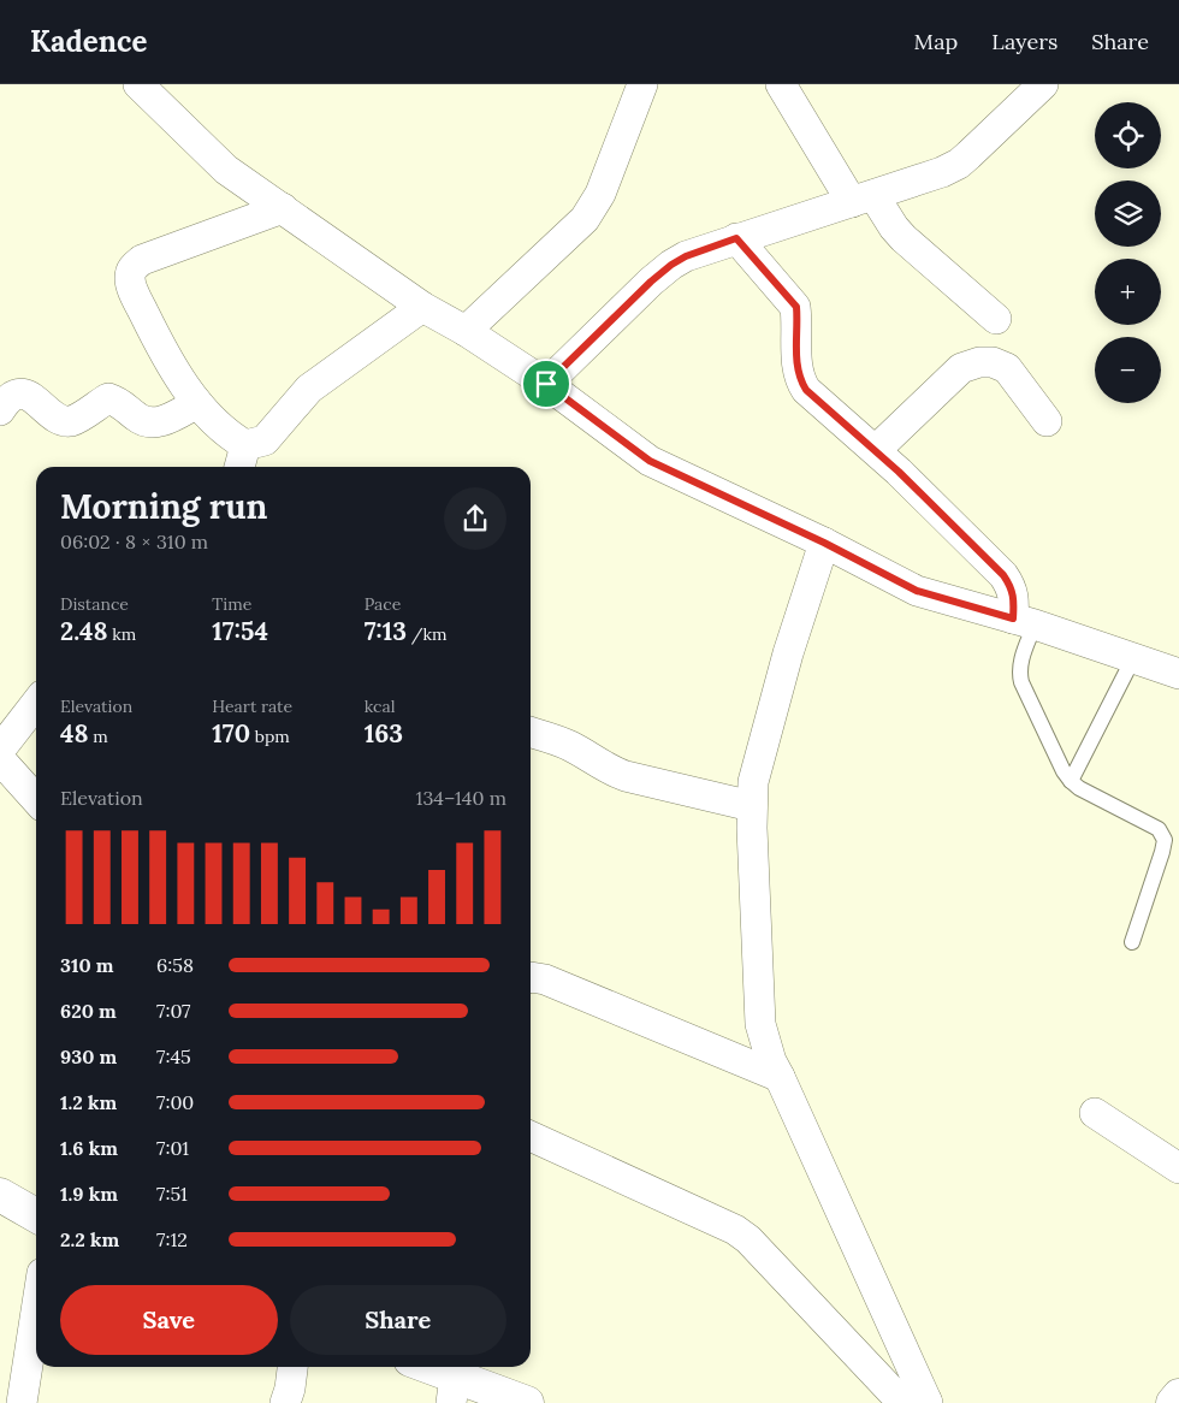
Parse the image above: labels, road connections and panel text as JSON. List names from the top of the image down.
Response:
{
  "page": {
    "header": "Kadence",
    "nav": ["Map", "Layers", "Share"],
    "map_buttons": ["+", "−"],
    "heading": ["Morning run", "06:02 · 8 × 310 m"],
    "stats": [
      ["Distance", "2.48 km"],
      ["Time", "17:54"],
      ["Pace", "7:13 /km"],
      ["Elevation", "48 m"],
      ["Heart rate", "170 bpm"],
      ["kcal", "163"]
    ],
    "chart": ["Elevation", "134–140 m"],
    "list": [
      {
        "name": "310 m",
        "note": "6:58"
      },
      {
        "name": "620 m",
        "note": "7:07"
      },
      {
        "name": "930 m",
        "note": "7:45"
      },
      {
        "name": "1.2 km",
        "note": "7:00"
      },
      {
        "name": "1.6 km",
        "note": "7:01"
      },
      {
        "name": "1.9 km",
        "note": "7:51"
      },
      {
        "name": "2.2 km",
        "note": "7:12"
      }
    ],
    "buttons": ["Save", "Share"]
  }
}
